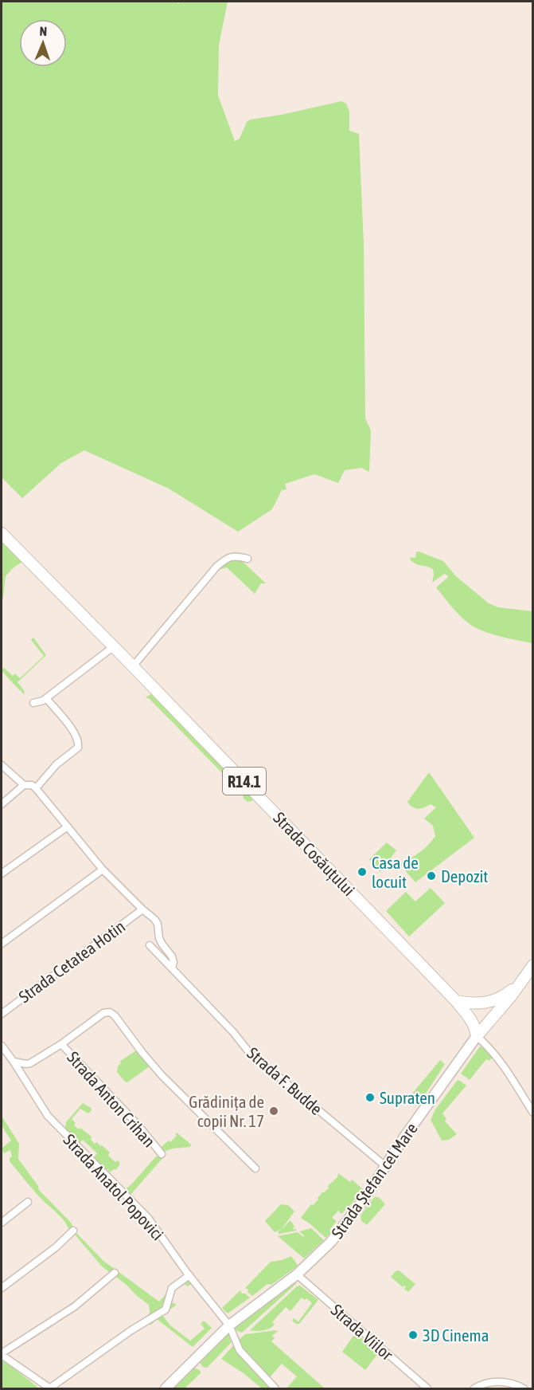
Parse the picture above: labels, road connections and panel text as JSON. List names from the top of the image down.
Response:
{
  "streets": {
    "main road": ["R14.1", "Strada Cosăuțului", "Strada Ștefan cel Mare"],
    "street": [
      "Strada Cetatea Hotin",
      "Strada F. Budde",
      "Strada Anton Crihan",
      "Strada Anatol Popovici",
      "Strada Viilor"
    ]
  },
  "crossings": [
    ["Strada Cosăuțului", "Strada Ștefan cel Mare"],
    ["Strada Cetatea Hotin", "Strada F. Budde"],
    ["Strada F. Budde", "Strada Ștefan cel Mare"],
    ["Strada Ștefan cel Mare", "Strada Anatol Popovici"],
    ["Strada Ștefan cel Mare", "Strada Viilor"]
  ],
  "places": [
    "Casa de locuit",
    "Depozit",
    "Supraten",
    "Grădinița de copii Nr. 17",
    "3D Cinema"
  ],
  "north": "top"
}
